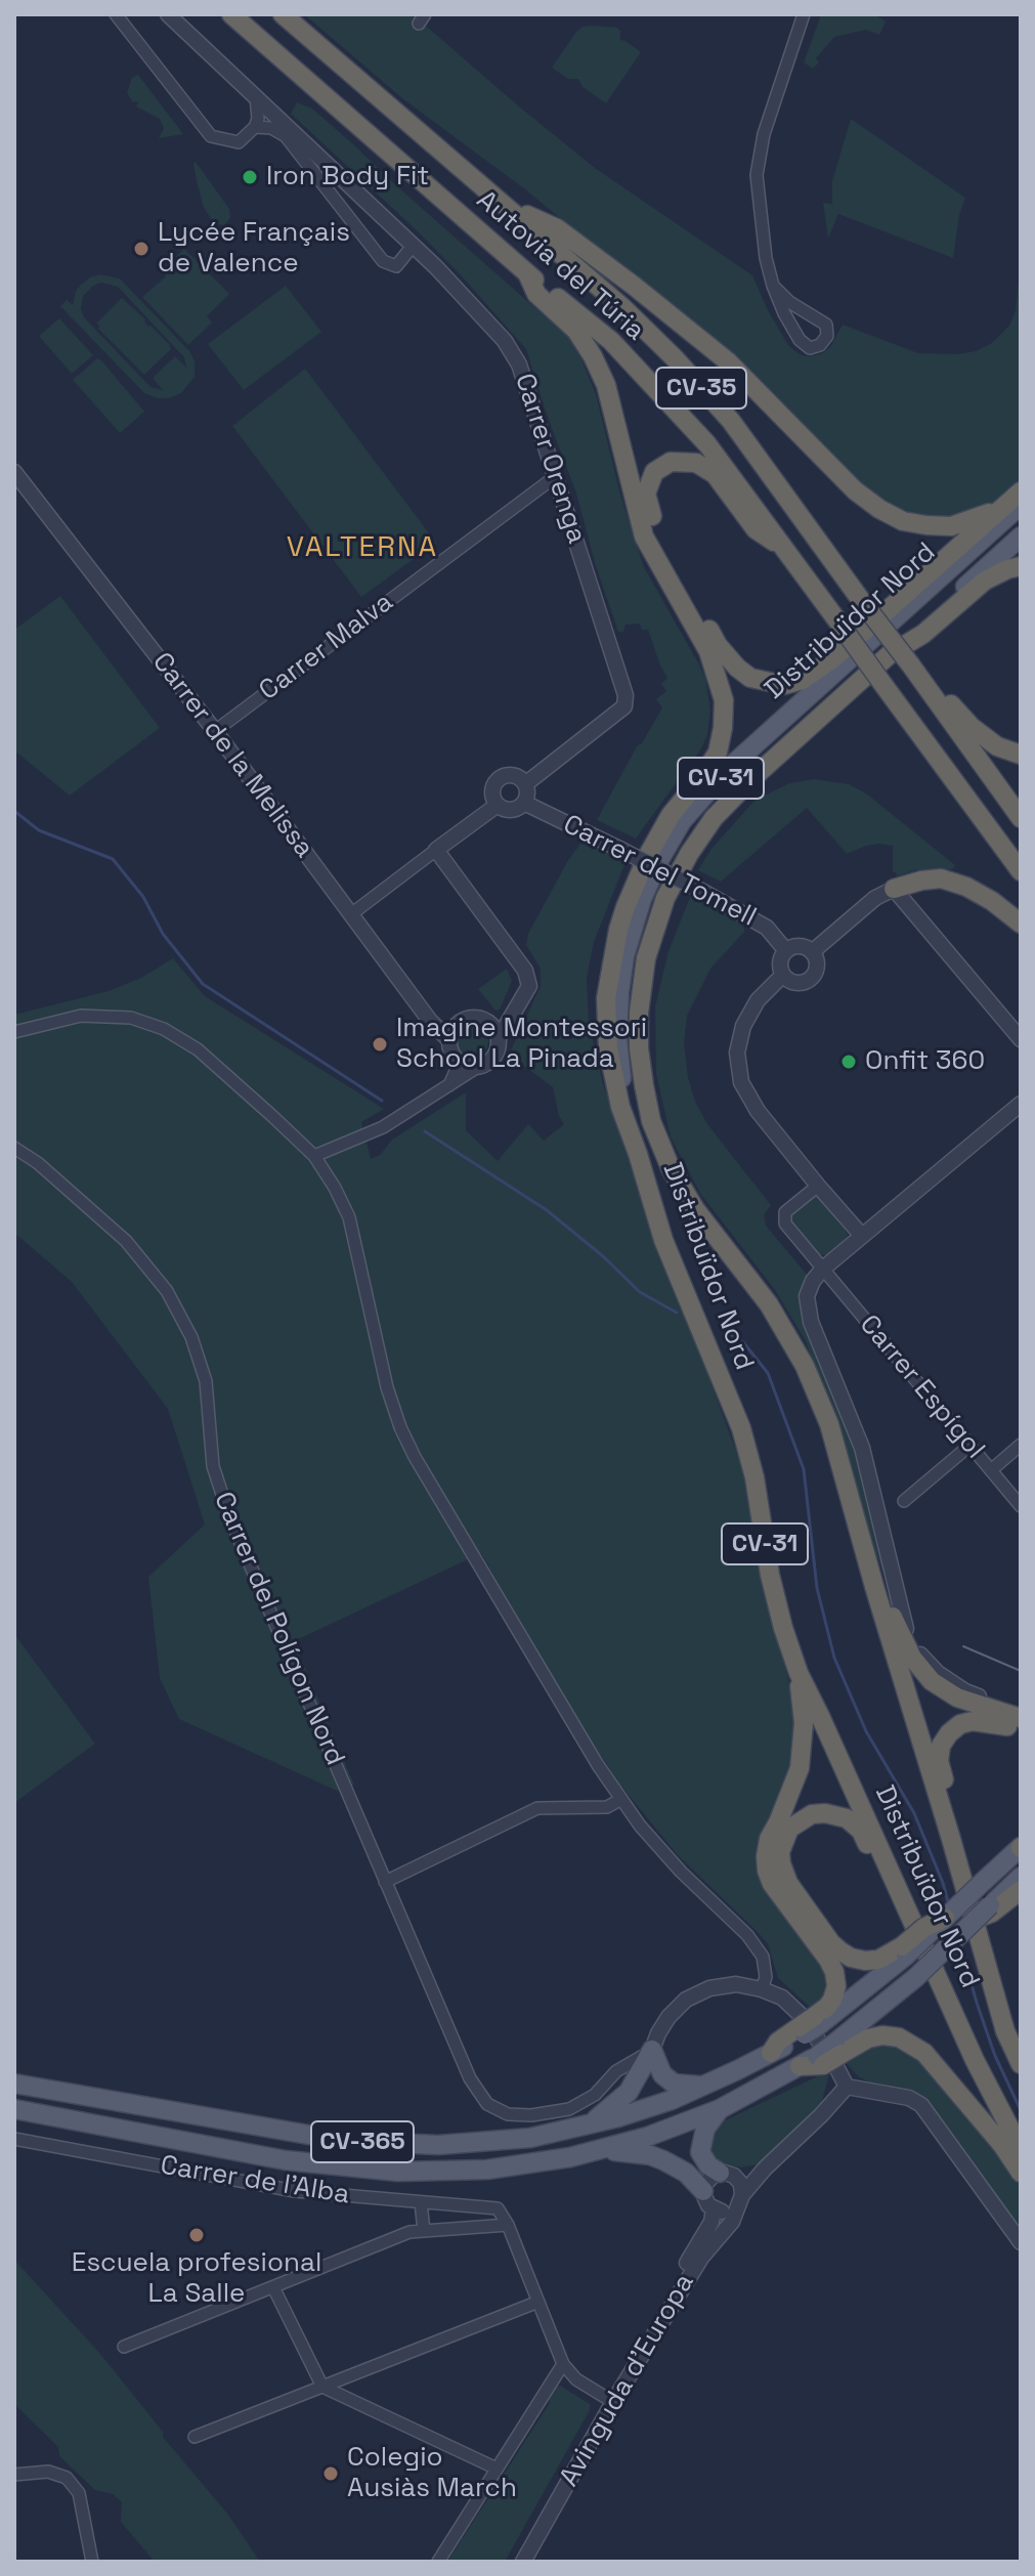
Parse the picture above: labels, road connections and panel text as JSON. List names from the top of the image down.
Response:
{
  "streets": {
    "highway": [
      "Autovia del Túria",
      "CV-35",
      "Distribuïdor Nord",
      "CV-31"
    ],
    "main road": ["CV-365"],
    "street": [
      "Carrer Orenga",
      "Carrer Malva",
      "Carrer de la Melissa",
      "Carrer del Tomell",
      "Carrer Espígol",
      "Carrer del Polígon Nord",
      "Carrer de l'Alba",
      "Avinguda d'Europa"
    ]
  },
  "crossings": [
    ["Carrer Orenga", "Carrer Malva"],
    ["Carrer Orenga", "Carrer del Tomell"],
    ["Carrer Malva", "Carrer de la Melissa"]
  ],
  "districts": ["VALTERNA"],
  "places": [
    "Iron Body Fit",
    "Lycée Français de Valence",
    "Imagine Montessori School La Pinada",
    "Onfit 360",
    "Escuela profesional La Salle",
    "Colegio Ausiàs March"
  ]
}
